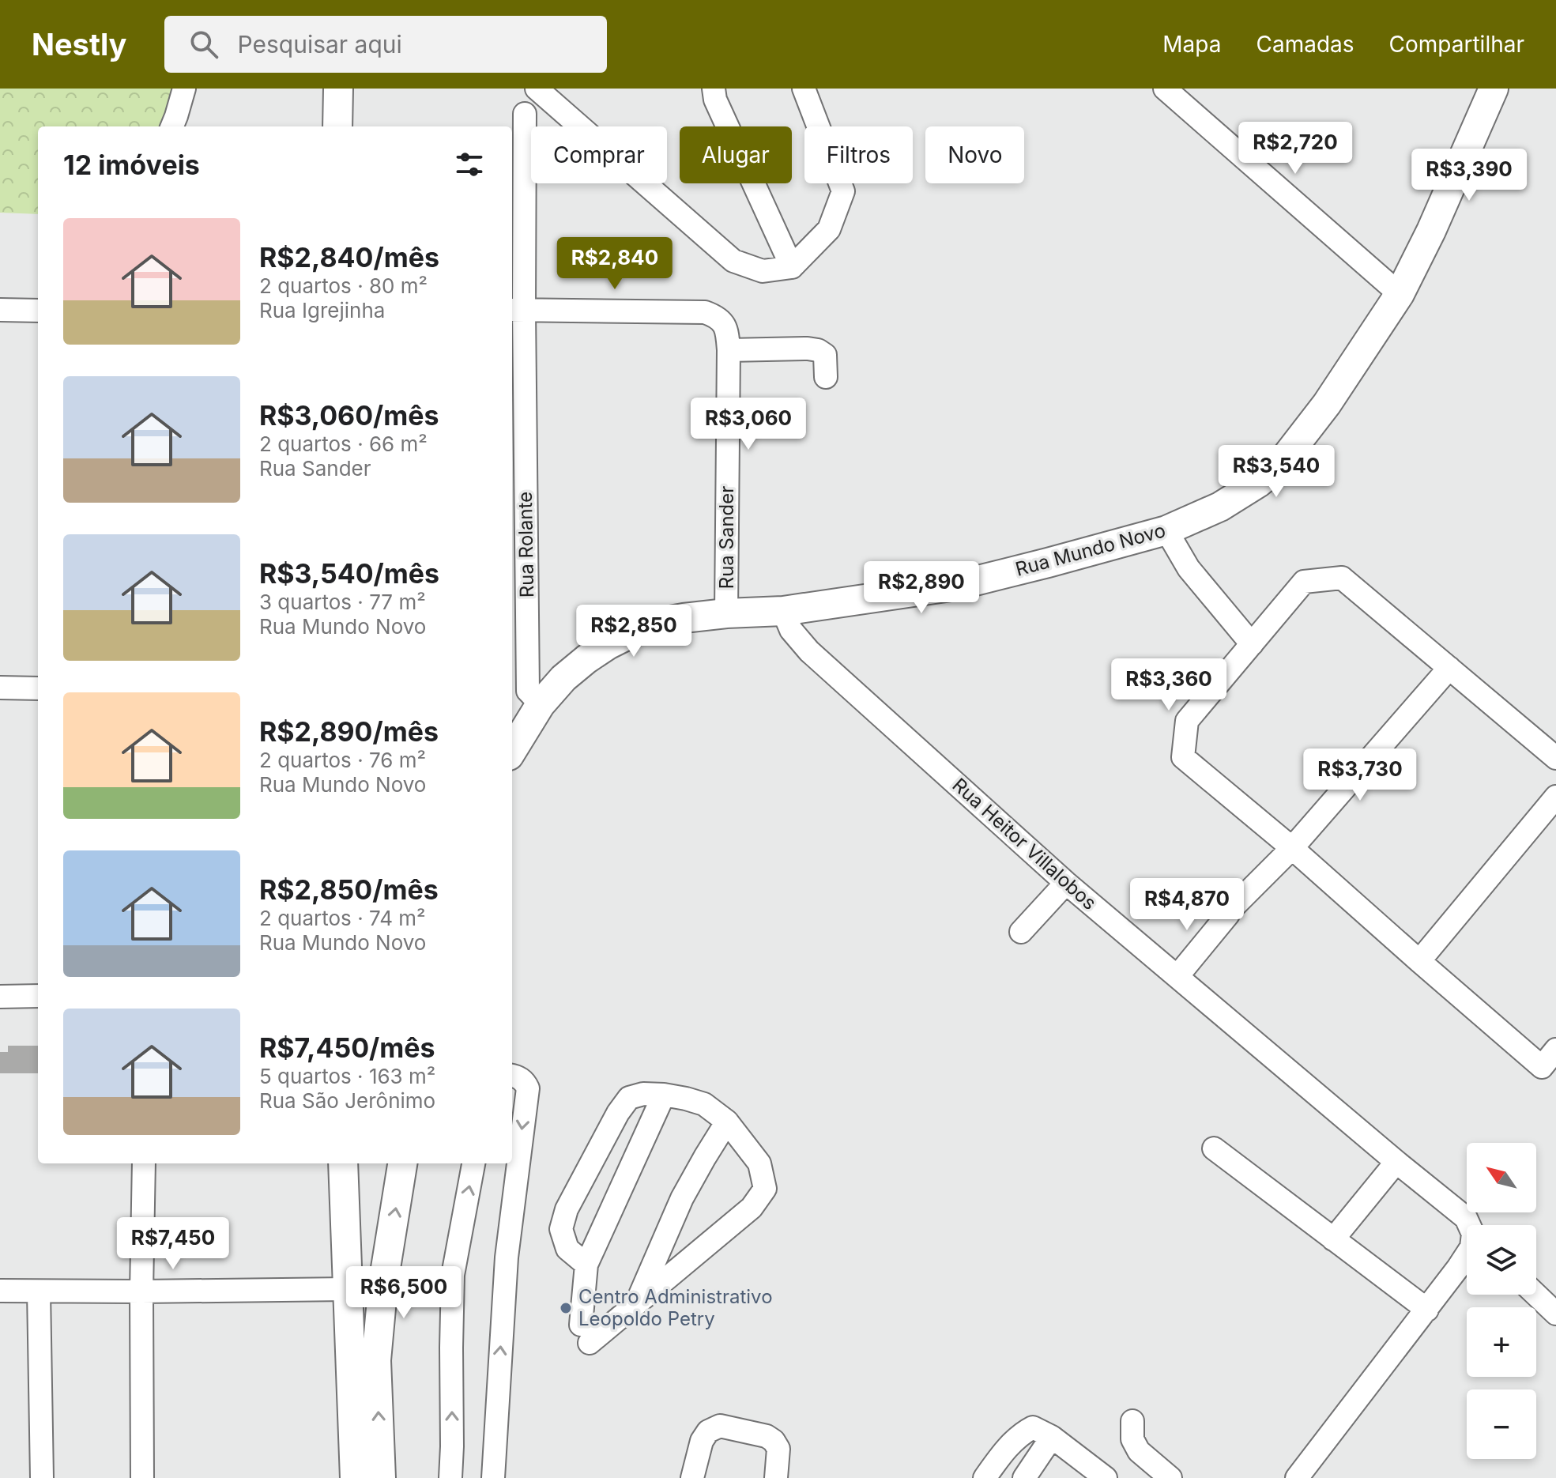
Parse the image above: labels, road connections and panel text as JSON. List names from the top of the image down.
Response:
{
  "streets": {
    "main road": ["Rua Mundo Novo"],
    "street": ["Rua Sander", "Rua Rolante", "Rua Heitor Villalobos"]
  },
  "crossings": [
    ["Rua Sander", "Rua Rolante"],
    ["Rua Sander", "Rua Mundo Novo"],
    ["Rua Rolante", "Rua Mundo Novo"],
    ["Rua Mundo Novo", "Rua Heitor Villalobos"]
  ],
  "places": ["Centro Administrativo Leopoldo Petry"],
  "north": "top left",
  "page": {
    "header": "Nestly",
    "search": "Pesquisar aqui",
    "nav": ["Mapa", "Camadas", "Compartilhar"],
    "price": [
      "R$2,720",
      "R$3,390",
      "R$2,840",
      "R$3,060",
      "R$3,540",
      "R$2,890",
      "R$2,850",
      "R$3,360",
      "R$3,730",
      "R$4,870",
      "R$7,450",
      "R$6,500"
    ],
    "chip": [
      "Comprar",
      "Alugar",
      "Filtros",
      "Novo"
    ],
    "heading": "12 imóveis",
    "list": [
      {
        "name": "R$2,840/mês",
        "note": "2 quartos · 80 m² · Rua Igrejinha"
      },
      {
        "name": "R$3,060/mês",
        "note": "2 quartos · 66 m² · Rua Sander"
      },
      {
        "name": "R$3,540/mês",
        "note": "3 quartos · 77 m² · Rua Mundo Novo"
      },
      {
        "name": "R$2,890/mês",
        "note": "2 quartos · 76 m² · Rua Mundo Novo"
      },
      {
        "name": "R$2,850/mês",
        "note": "2 quartos · 74 m² · Rua Mundo Novo"
      },
      {
        "name": "R$7,450/mês",
        "note": "5 quartos · 163 m² · Rua São Jerônimo"
      }
    ],
    "map_buttons": ["+", "−"]
  }
}
